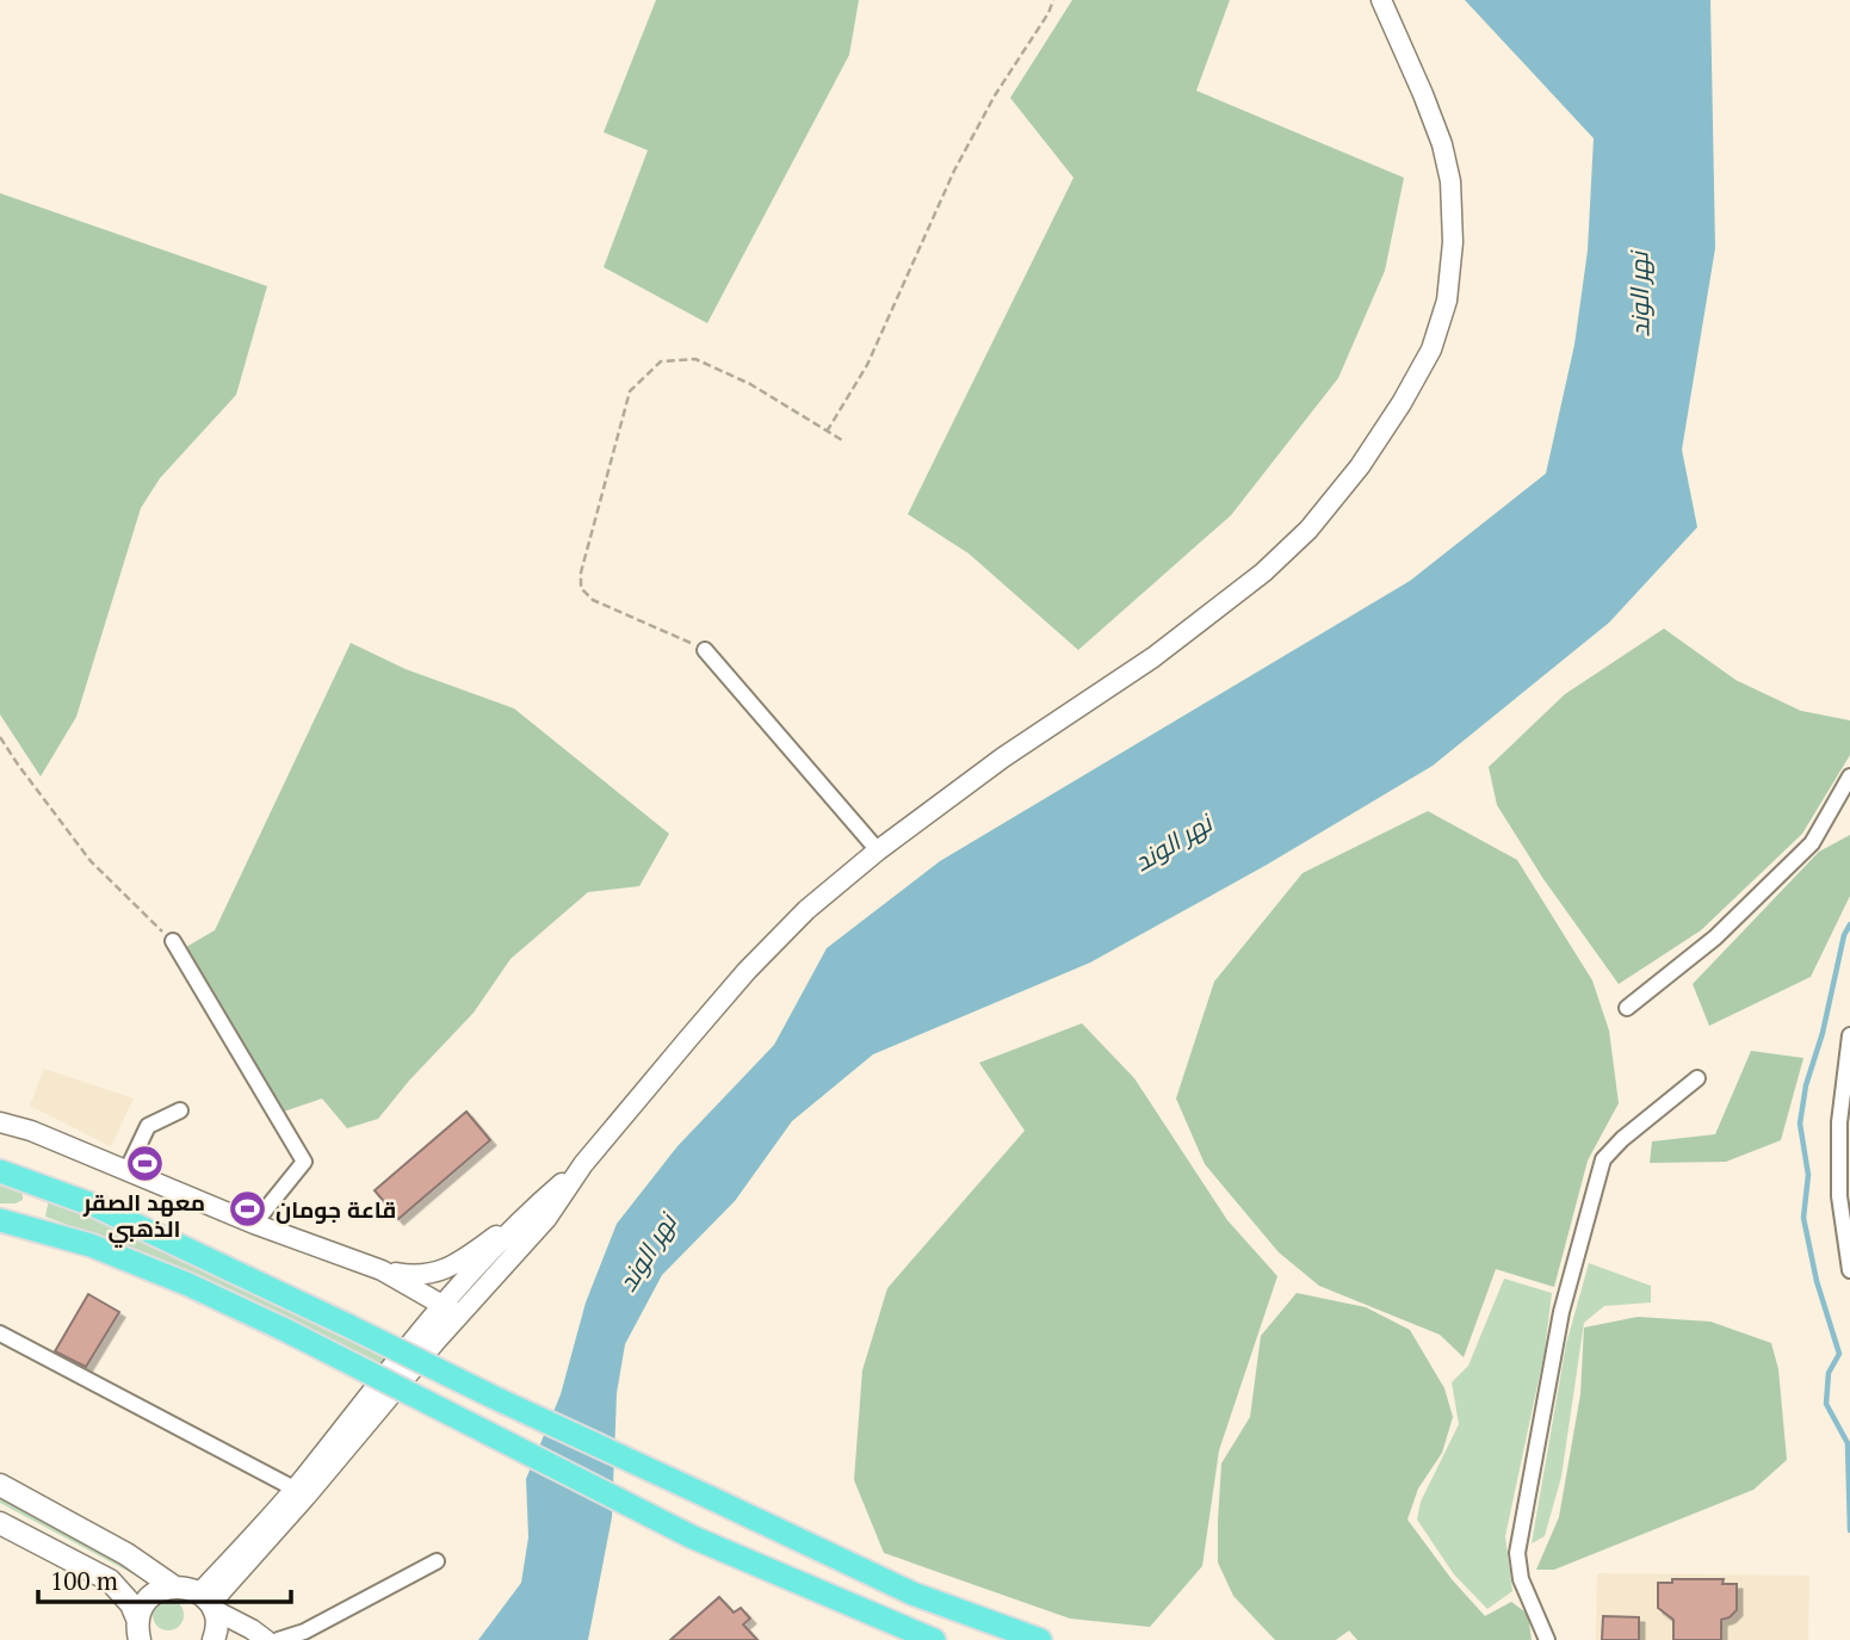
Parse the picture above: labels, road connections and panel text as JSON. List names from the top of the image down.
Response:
{
  "water": ["نهر الوند"],
  "places": {
    "sports": ["معهد الصقر الذهبي", "قاعة جومان"]
  },
  "scale_bar": "100 m"
}
